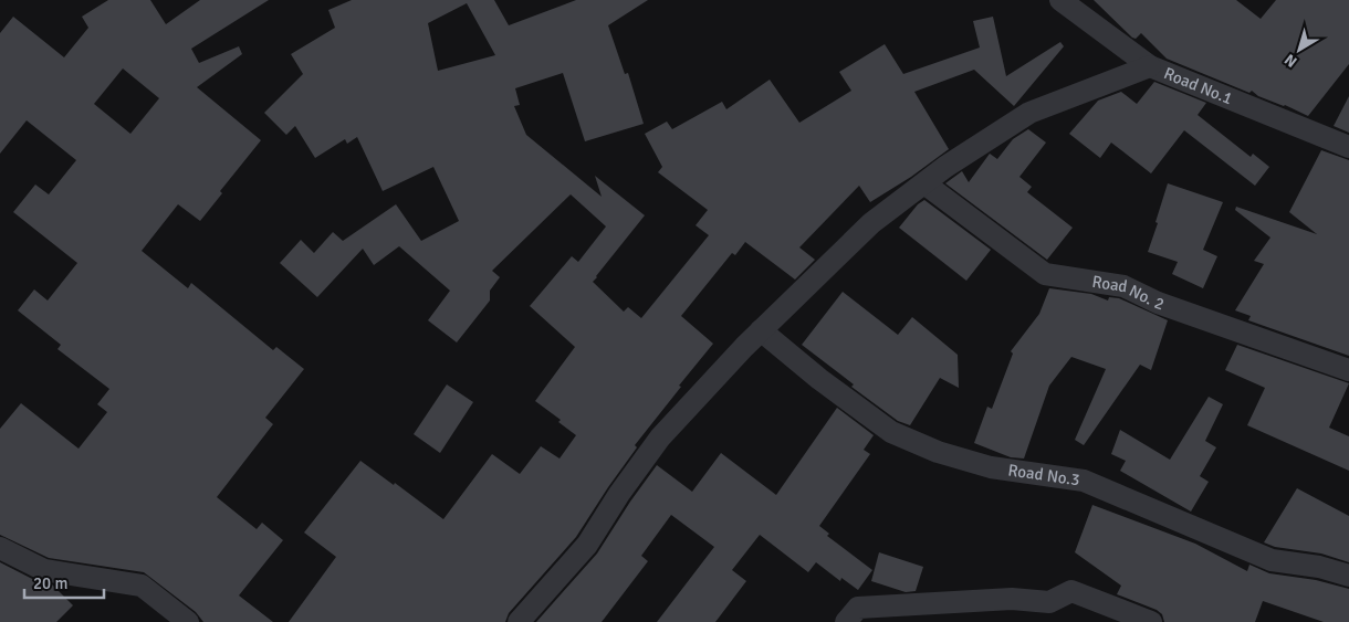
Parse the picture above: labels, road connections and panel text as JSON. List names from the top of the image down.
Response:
{
  "streets": {
    "street": ["Road No.1", "Road No. 2", "Road No.3"]
  },
  "scale_bar": "20 m",
  "north": "bottom left"
}
